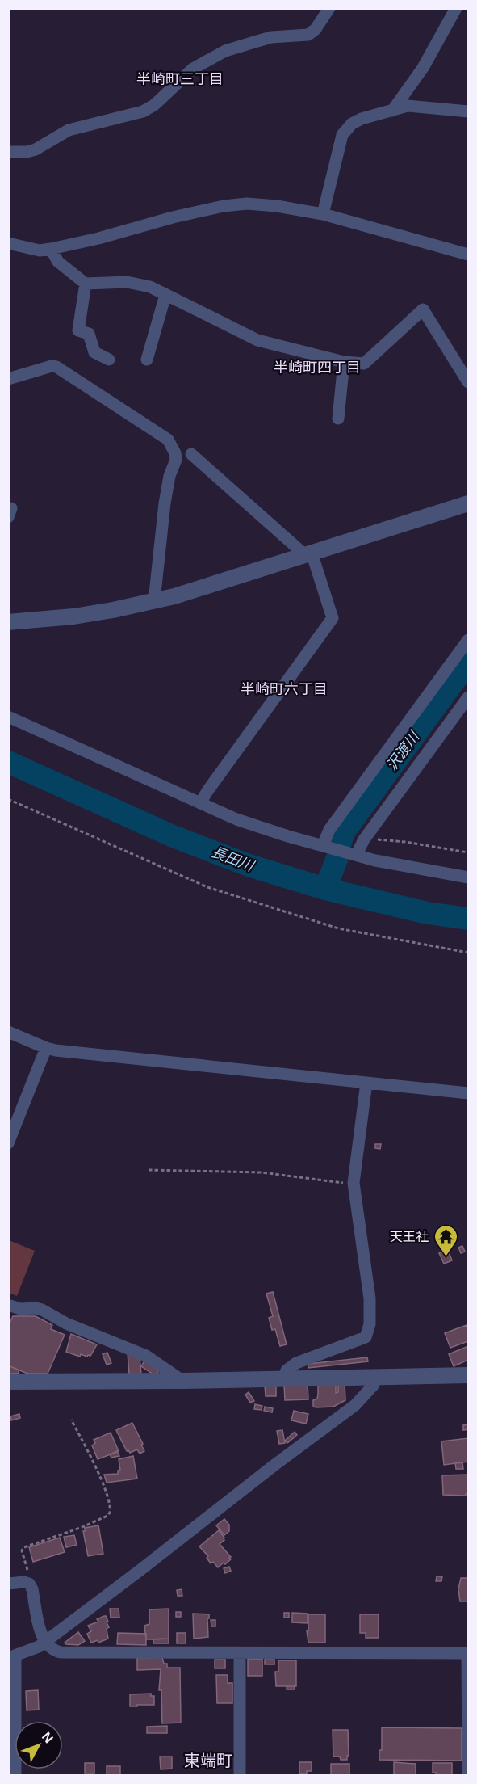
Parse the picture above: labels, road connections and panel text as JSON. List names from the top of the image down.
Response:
{
  "districts": [
    "半崎町三丁目",
    "半崎町四丁目",
    "半崎町六丁目",
    "東端町"
  ],
  "water": ["沢渡川", "長田川"],
  "places": {
    "temple": ["天王社"]
  },
  "north": "top right"
}
